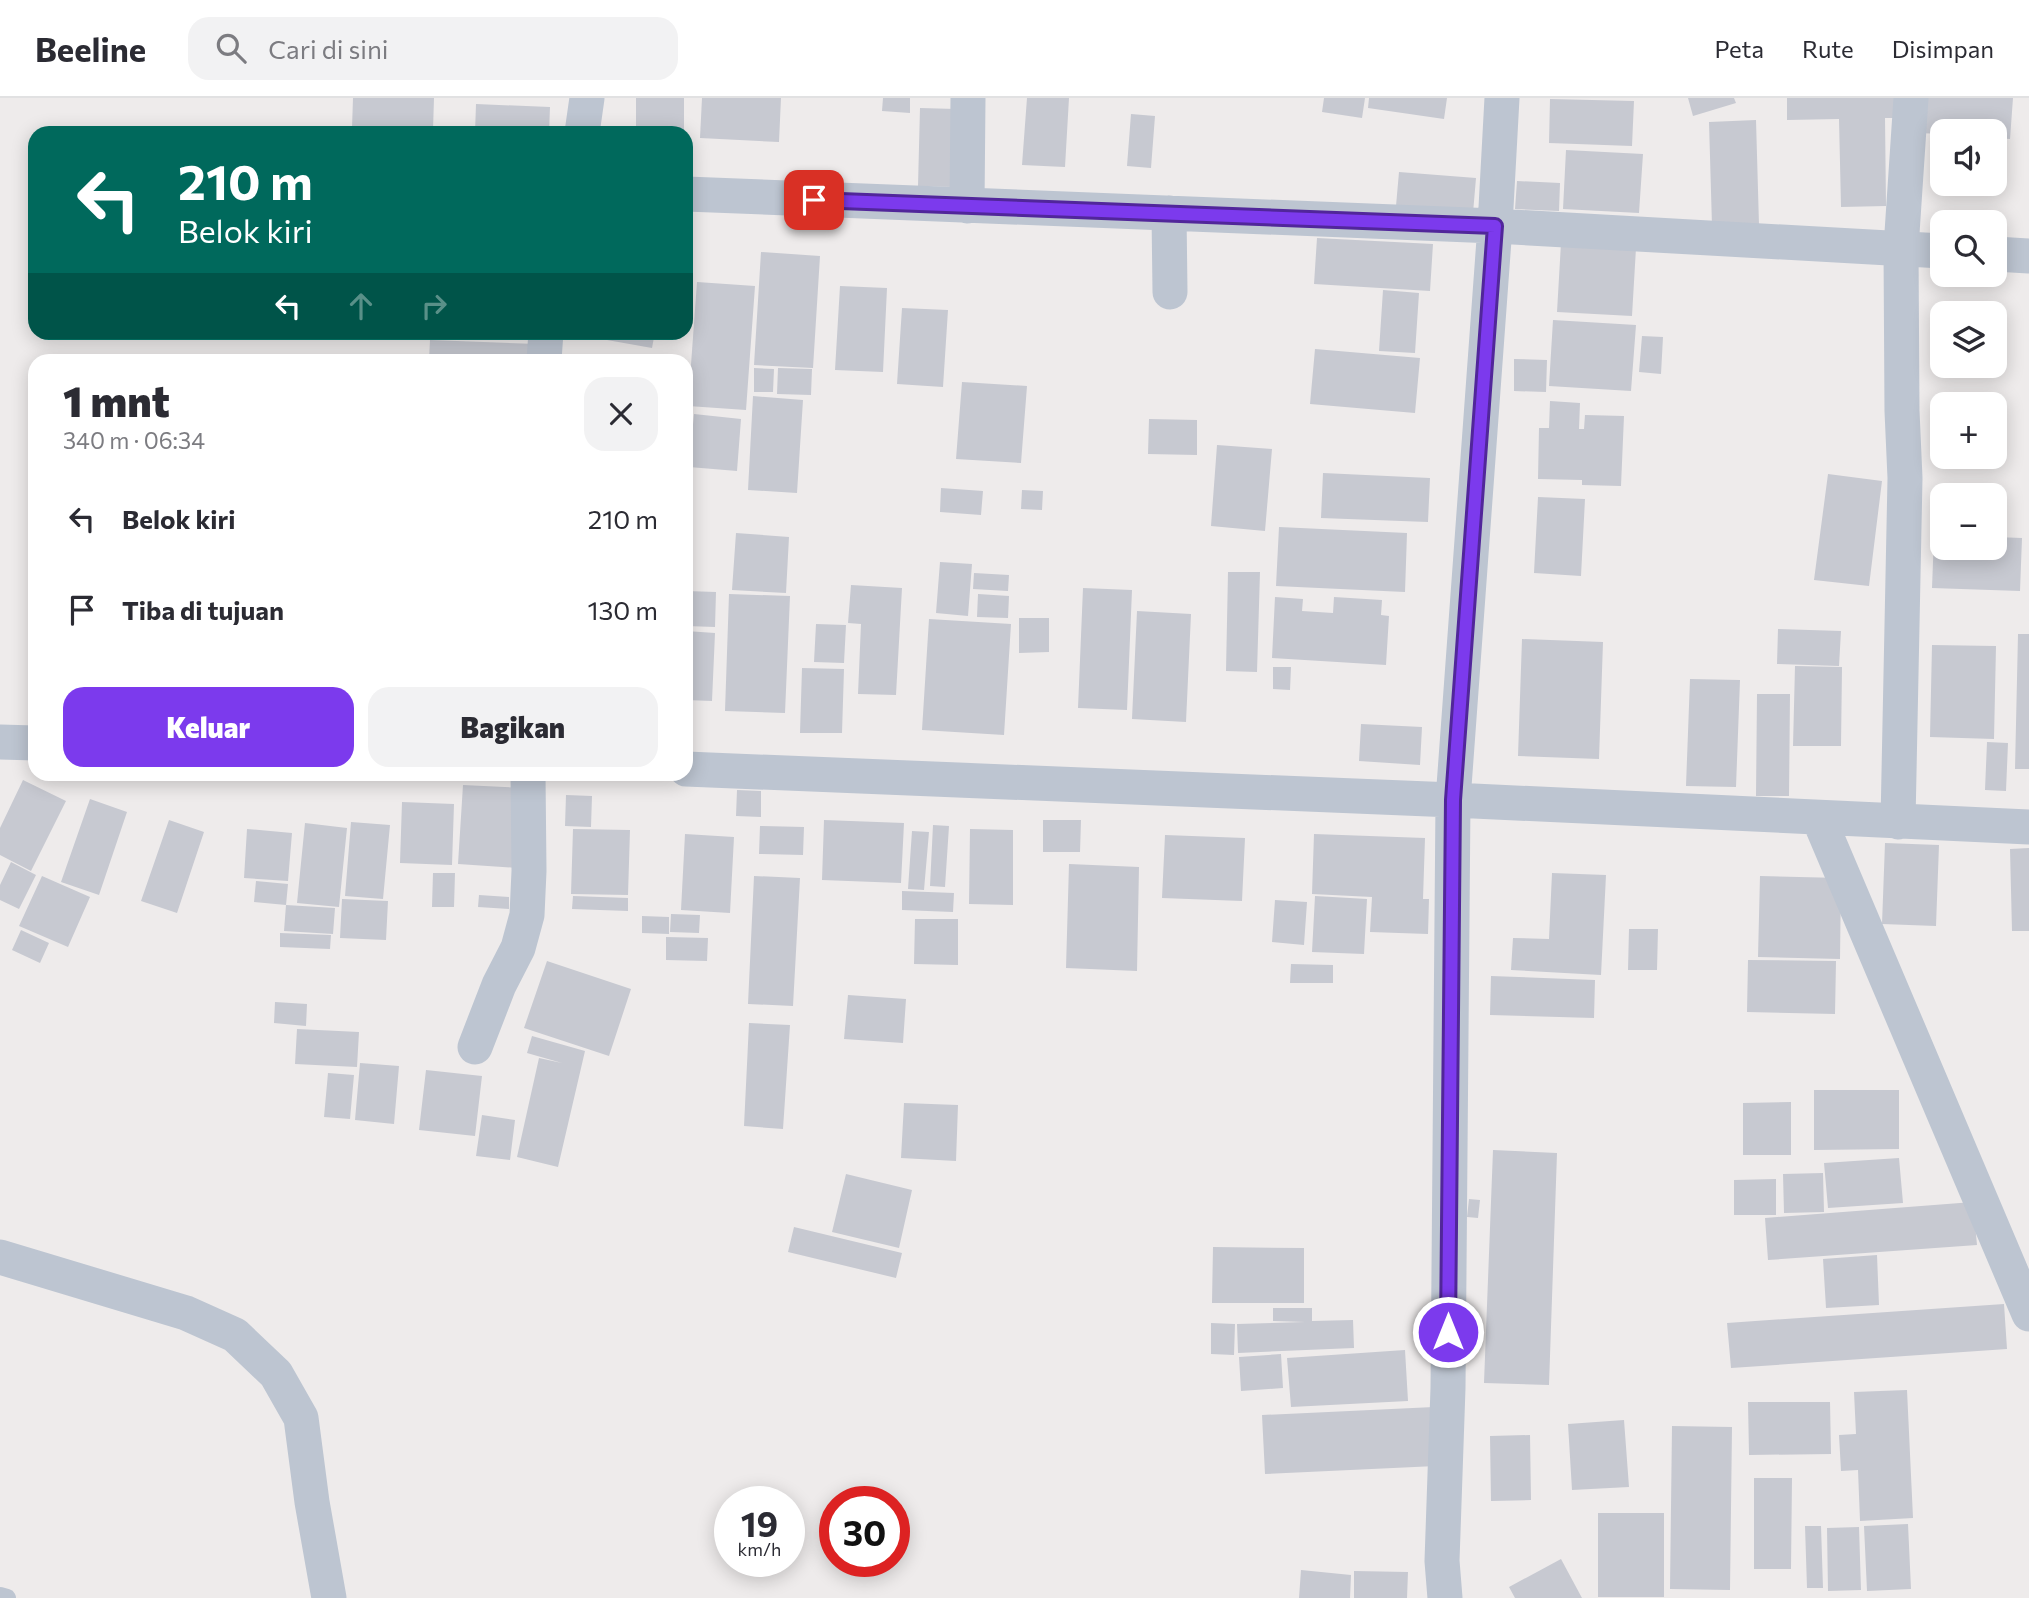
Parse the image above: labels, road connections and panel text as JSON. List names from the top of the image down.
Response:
{
  "page": {
    "header": "Beeline",
    "search": "Cari di sini",
    "nav": ["Peta", "Rute", "Disimpan"],
    "map_buttons": ["+", "−"],
    "turn": ["210 m", "Belok kiri"],
    "heading": ["1 mnt", "340 m · 06:34"],
    "list": [
      {
        "name": "Belok kiri",
        "value": "210 m"
      },
      {
        "name": "Tiba di tujuan",
        "value": "130 m"
      }
    ],
    "buttons": ["Keluar", "Bagikan"],
    "speed": "19 km/h",
    "limit": "30"
  }
}
